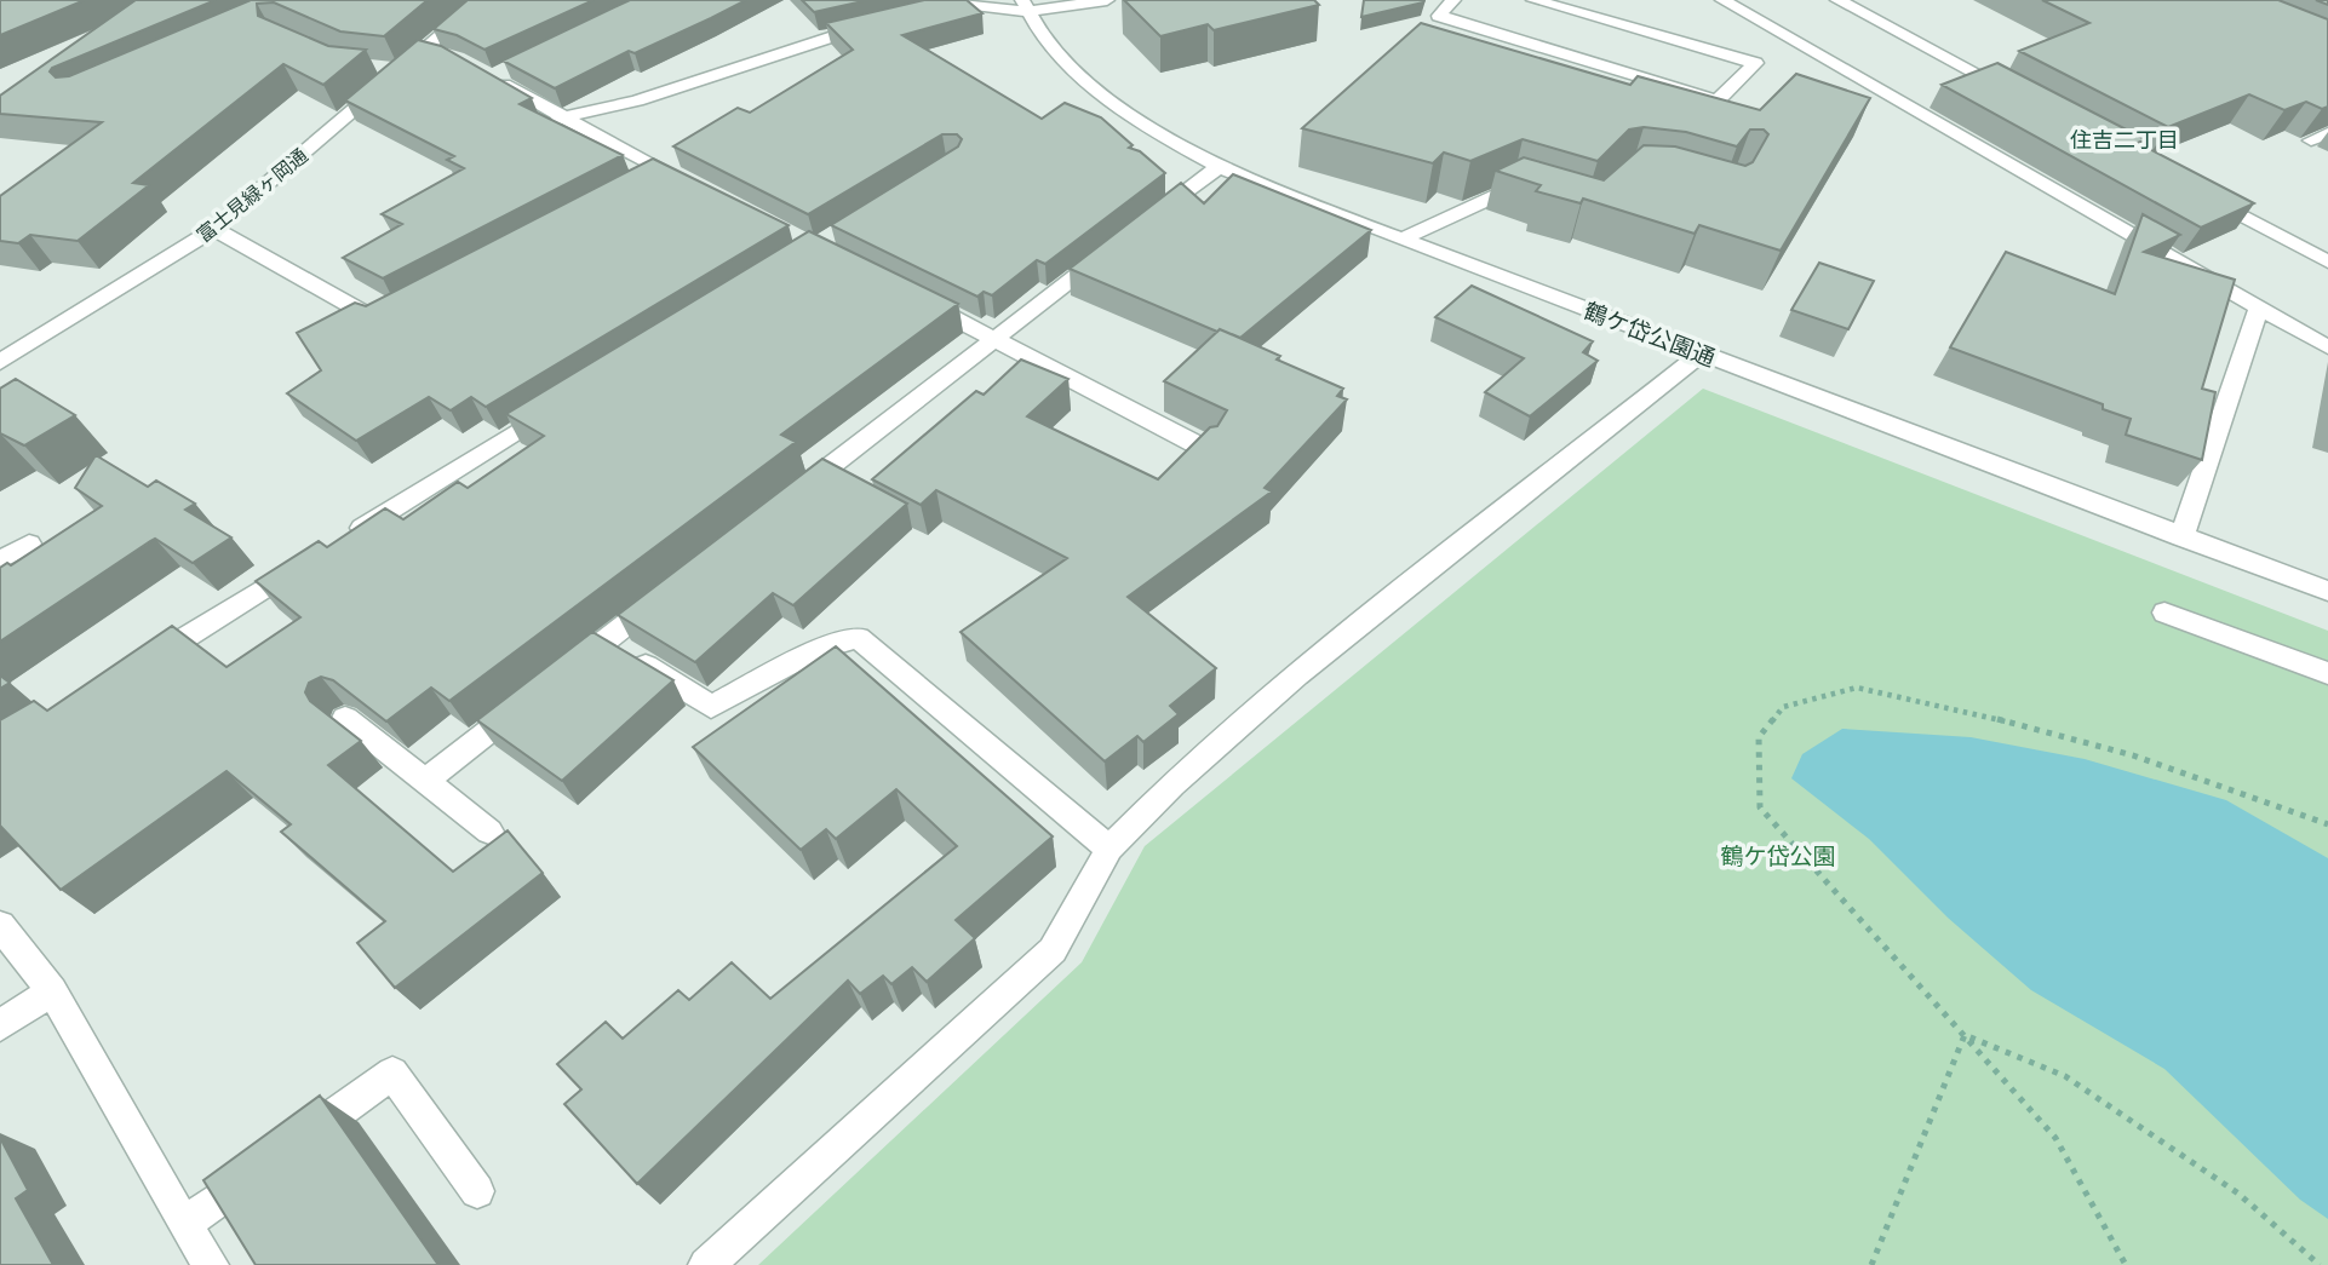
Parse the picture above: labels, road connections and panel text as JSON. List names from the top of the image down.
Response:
{
  "streets": {
    "street": ["富士見緑ヶ岡通", "鶴ケ岱公園通"]
  },
  "districts": ["住吉二丁目"],
  "parks": ["鶴ケ岱公園"]
}
